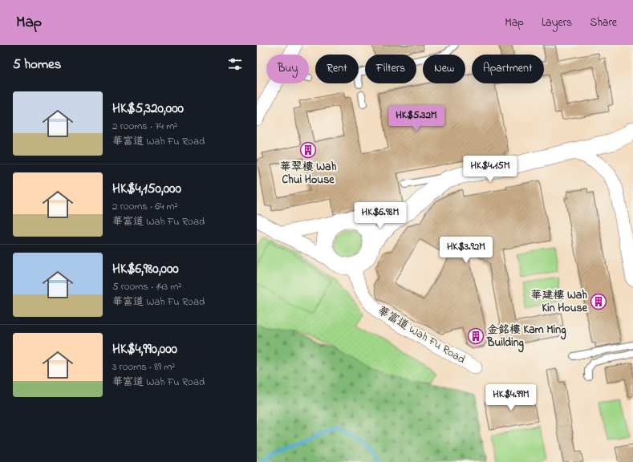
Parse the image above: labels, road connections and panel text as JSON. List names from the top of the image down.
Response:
{
  "streets": {
    "street": ["華富道 Wah Fu Road"]
  },
  "places": {
    "building": ["華翠樓 Wah Chui House", "華建樓 Wah Kin House", "金銘樓 Kam Ming Building"]
  },
  "page": {
    "header": "Map",
    "nav": ["Map", "Layers", "Share"],
    "heading": "5 homes",
    "chip": [
      "Buy",
      "Rent",
      "Filters",
      "New",
      "Apartment"
    ],
    "list": [
      {
        "name": "HK$5,320,000",
        "note": "2 rooms · 74 m² · 華富道 Wah Fu Road"
      },
      {
        "name": "HK$4,150,000",
        "note": "2 rooms · 64 m² · 華富道 Wah Fu Road"
      },
      {
        "name": "HK$6,980,000",
        "note": "5 rooms · 143 m² · 華富道 Wah Fu Road"
      },
      {
        "name": "HK$4,990,000",
        "note": "3 rooms · 89 m² · 華富道 Wah Fu Road"
      }
    ],
    "price": [
      "HK$5.32M",
      "HK$4.15M",
      "HK$6.98M",
      "HK$3.92M",
      "HK$4.99M"
    ]
  }
}
